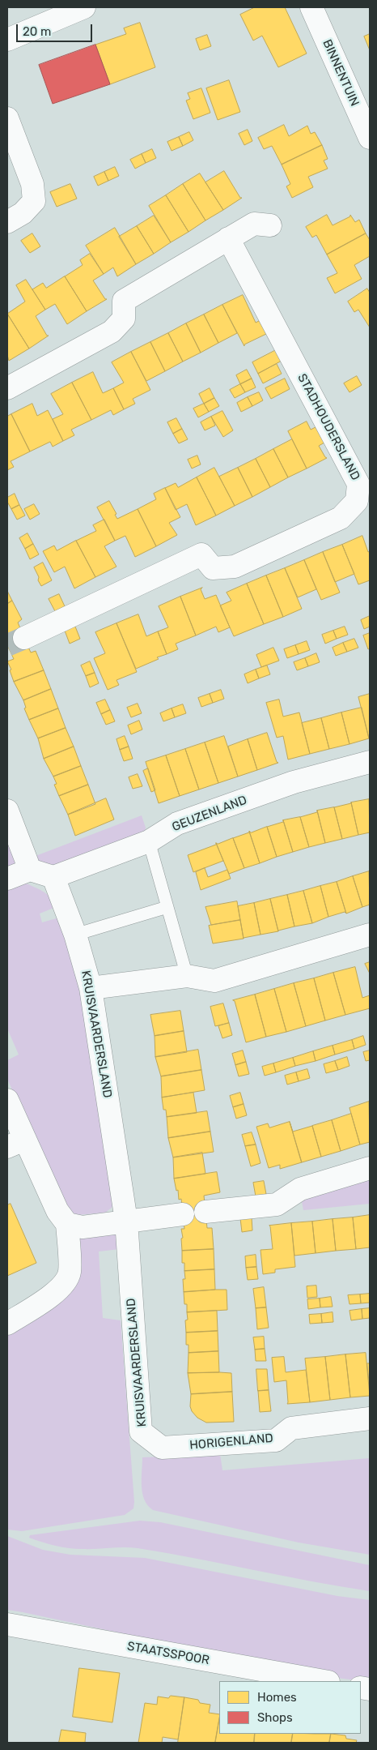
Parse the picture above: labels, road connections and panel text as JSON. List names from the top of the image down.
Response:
{
  "streets": {
    "street": [
      "BINNENTUIN",
      "STADHOUDERSLAND",
      "GEUZENLAND",
      "KRUISVAARDERSLAND",
      "HORIGENLAND",
      "STAATSSPOOR"
    ]
  },
  "crossings": [
    ["GEUZENLAND", "KRUISVAARDERSLAND"],
    ["KRUISVAARDERSLAND", "HORIGENLAND"]
  ],
  "legend": ["Homes", "Shops"],
  "scale_bar": "20 m"
}
